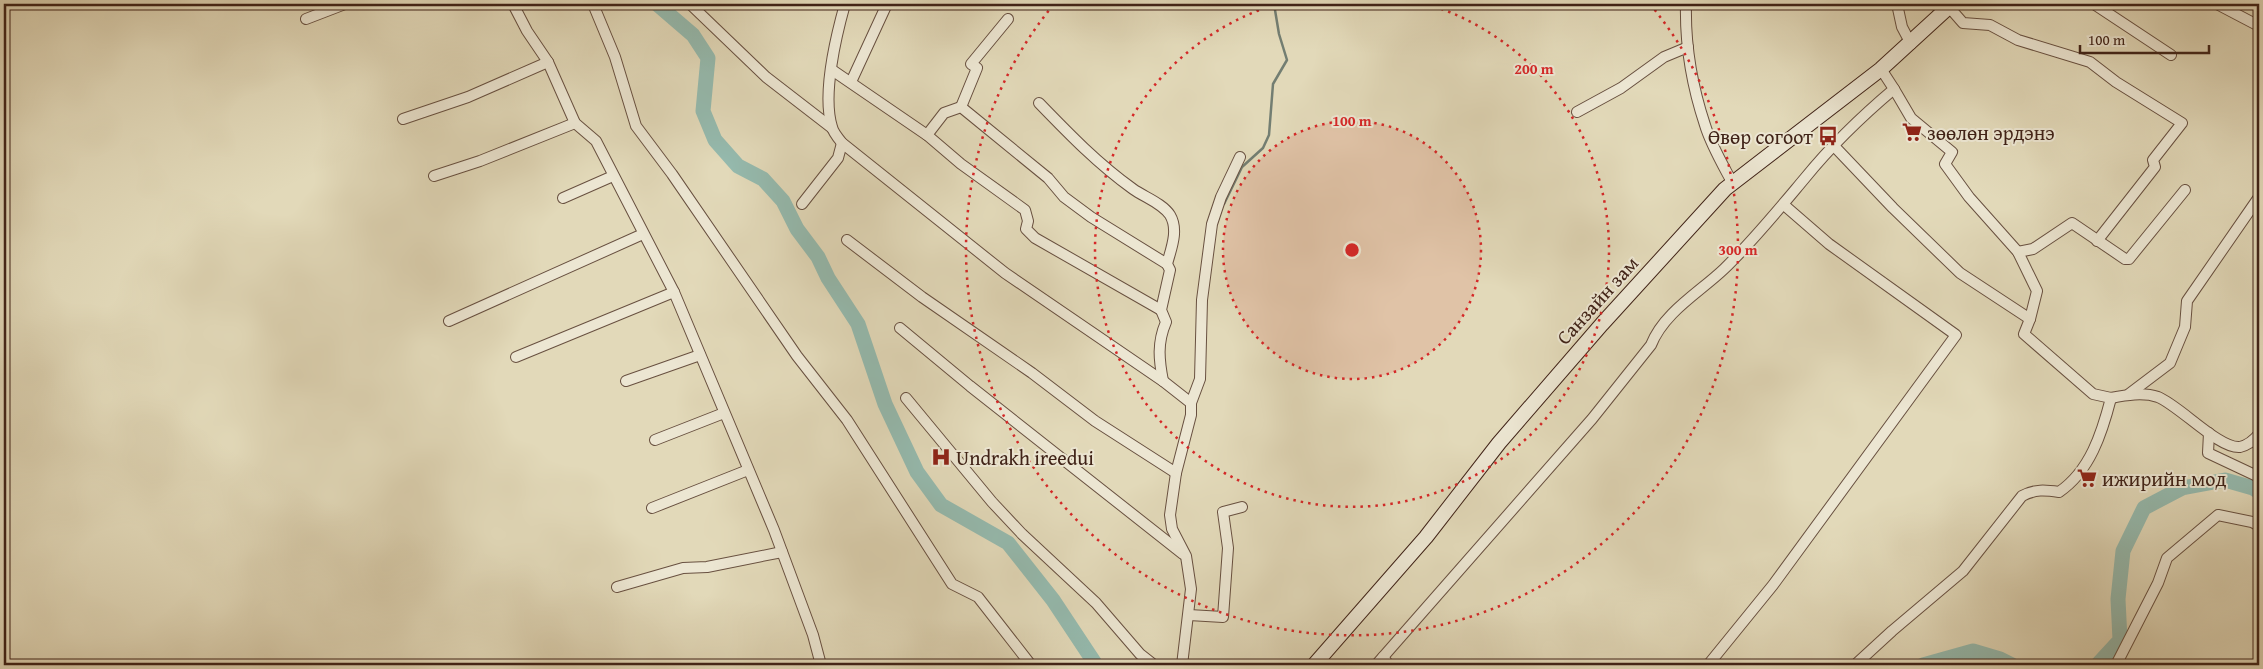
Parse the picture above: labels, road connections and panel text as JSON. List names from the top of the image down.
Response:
{
  "streets": {
    "main road": ["Санзайн зам"]
  },
  "places": {
    "supermarket": ["зөөлөн эрдэнэ", "ижирийн мод"],
    "bus stop": ["Өвөр согоот"],
    "hospital": ["Undrakh ireedui"]
  },
  "scale_bar": "100 m",
  "rings": ["200 m", "100 m", "300 m"]
}
